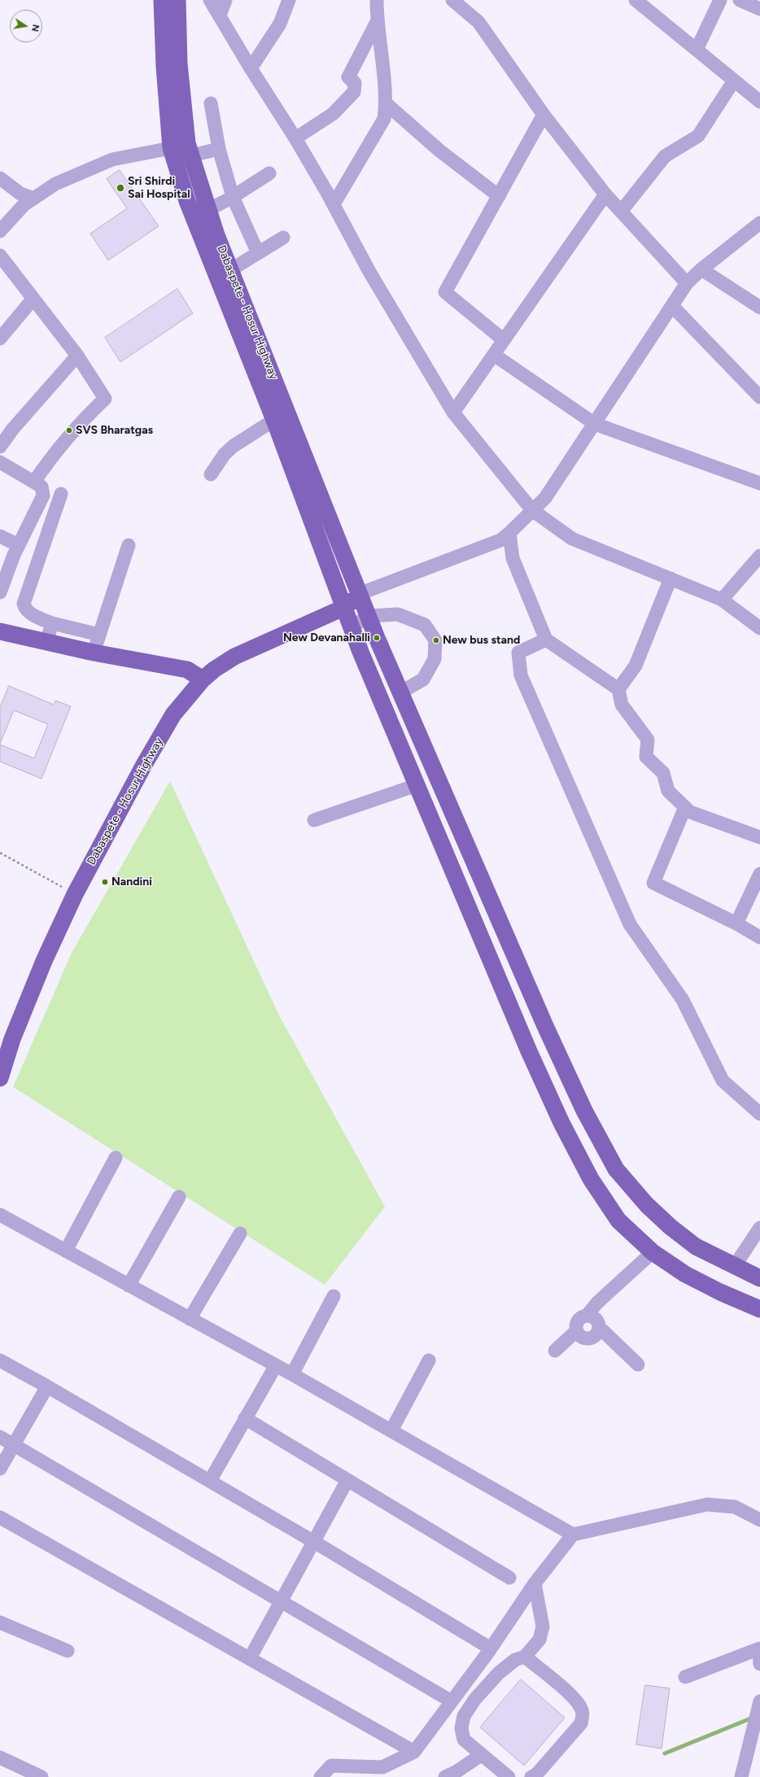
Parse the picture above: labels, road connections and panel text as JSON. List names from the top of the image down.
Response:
{
  "streets": {
    "main road": ["Dabaspete - Hosur Highway"]
  },
  "places": [
    "Sri Shirdi Sai Hospital",
    "SVS Bharatgas",
    "New Devanahalli",
    "New bus stand",
    "Nandini"
  ],
  "north": "right"
}
